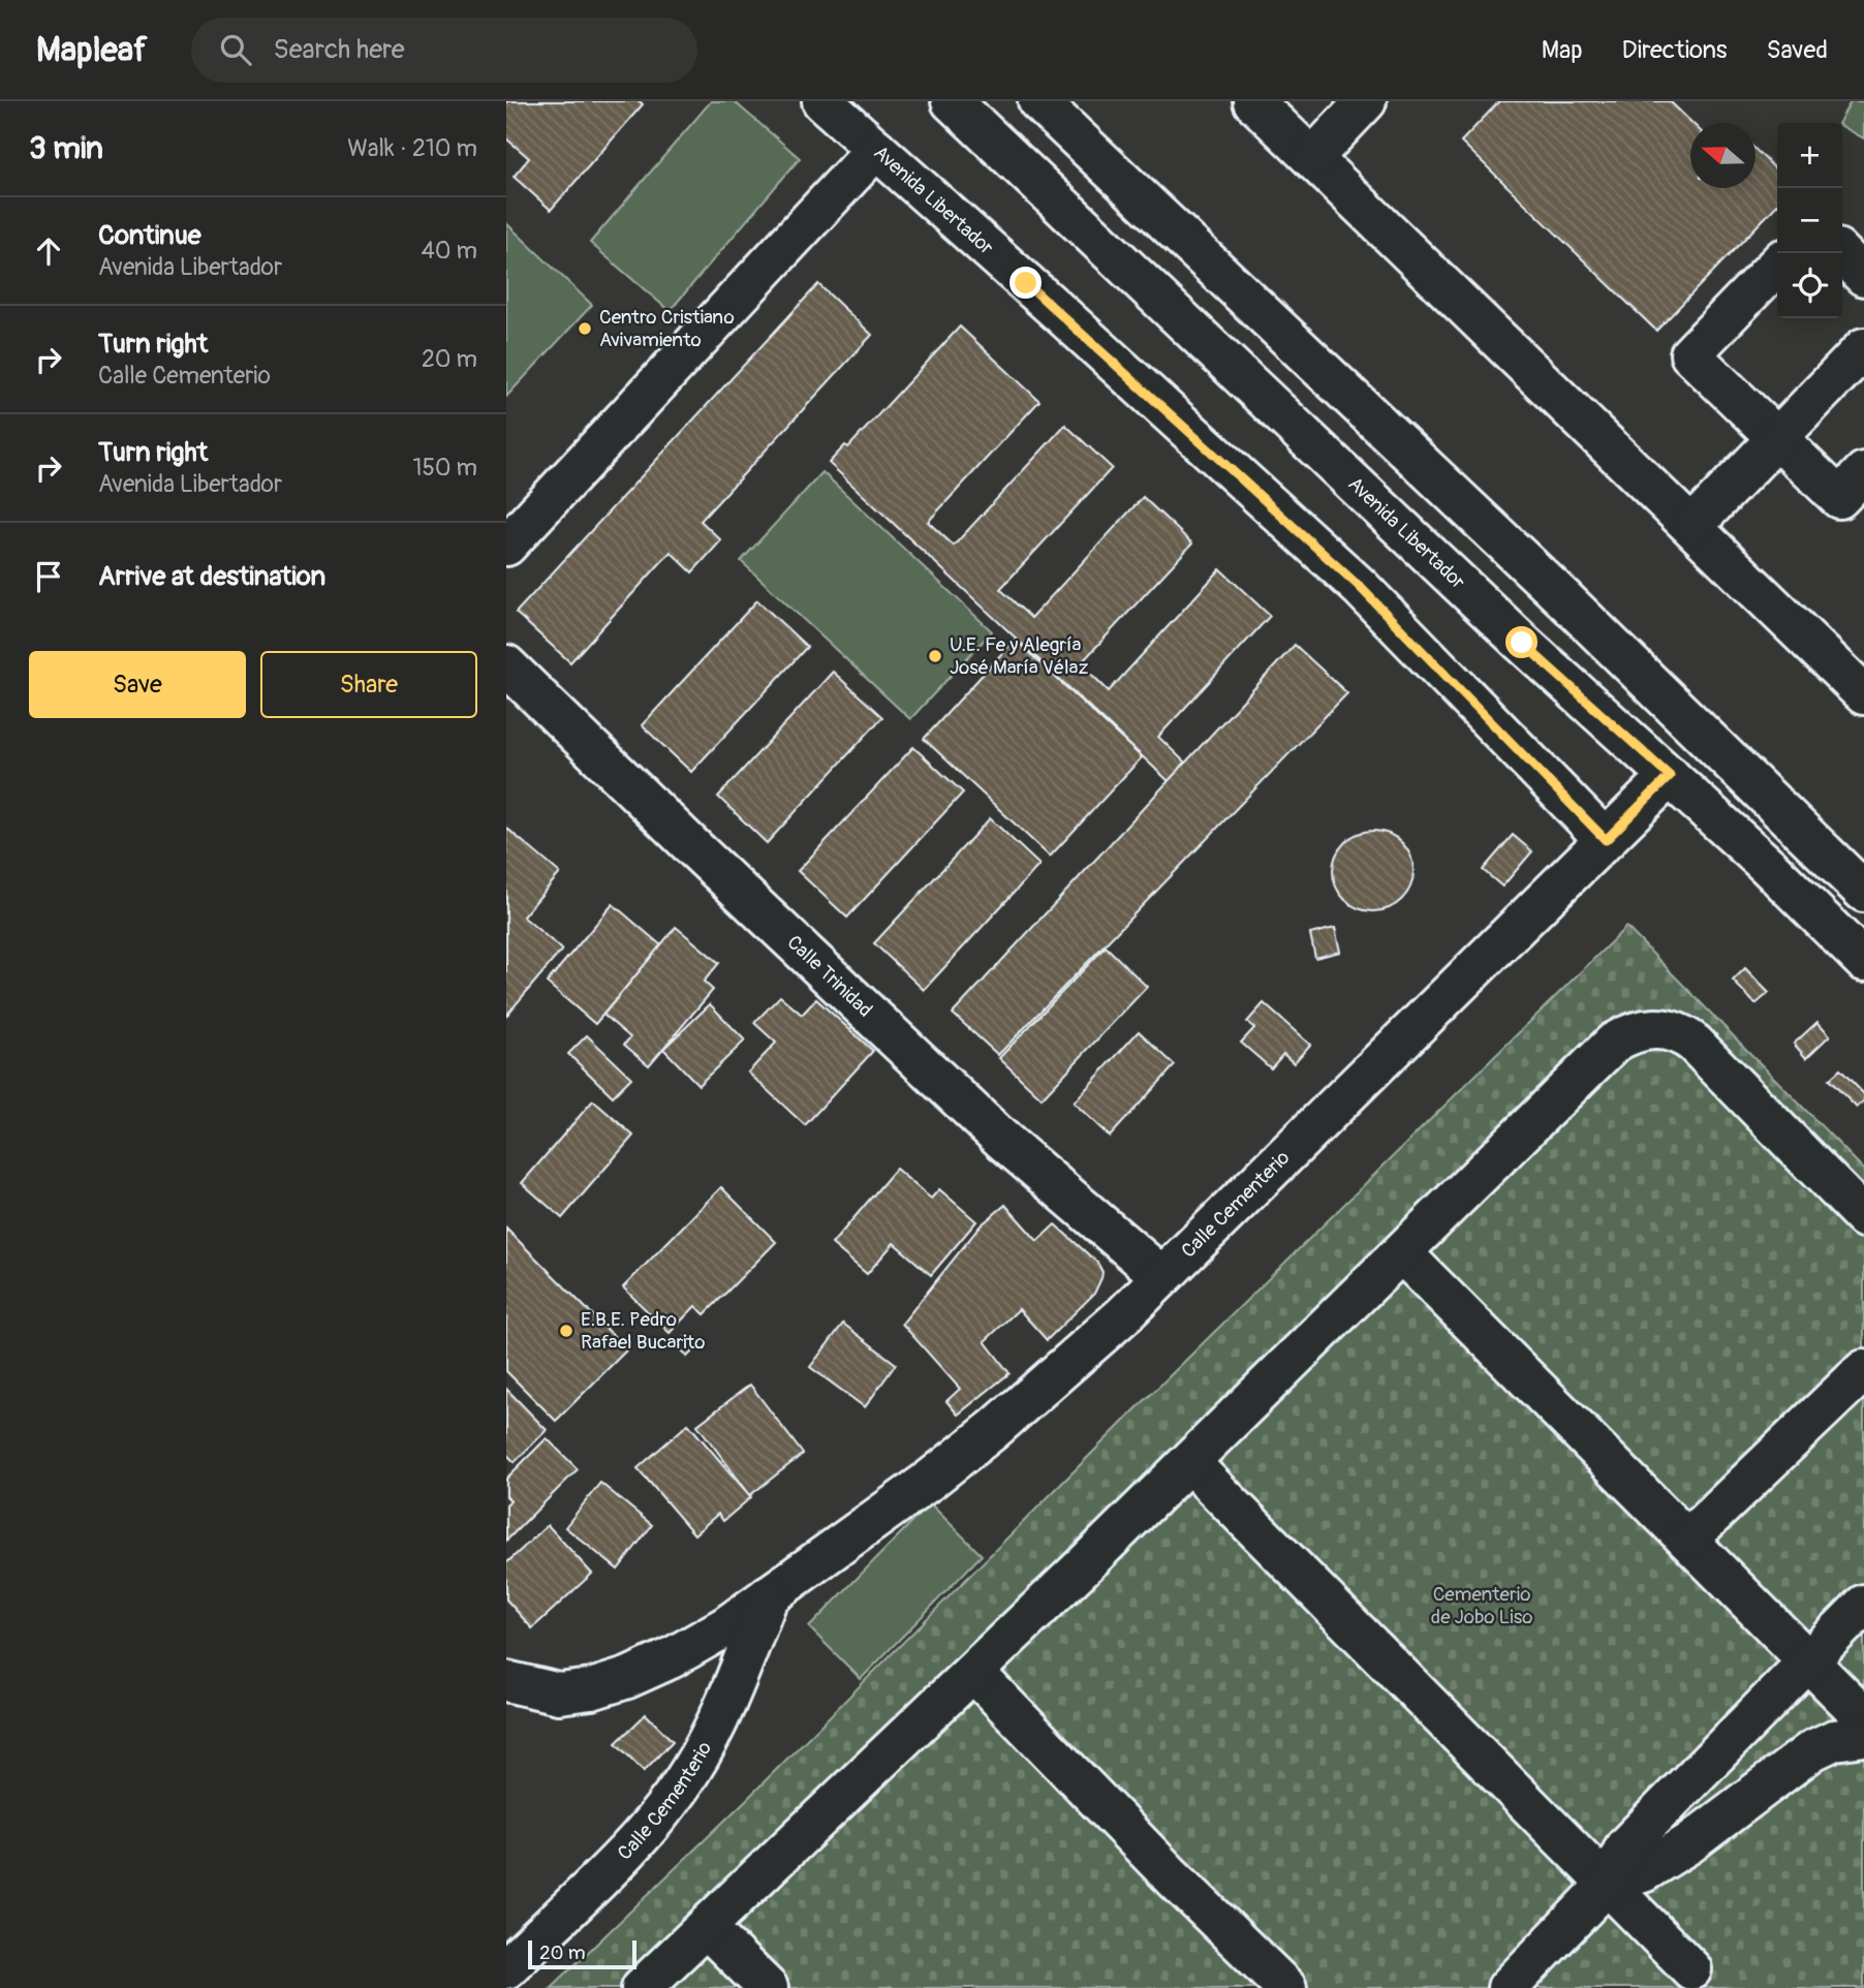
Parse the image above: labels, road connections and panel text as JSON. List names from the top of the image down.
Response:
{
  "streets": {
    "street": ["Avenida Libertador", "Calle Trinidad", "Calle Cementerio"]
  },
  "crossings": [
    ["Avenida Libertador", "Calle Cementerio"],
    ["Calle Trinidad", "Calle Cementerio"]
  ],
  "parks": ["Cementerio de Jobo Liso"],
  "places": ["Centro Cristiano Avivamiento", "U.E. Fe y Alegría José María Vélaz", "E.B.E. Pedro Rafael Bucarito"],
  "scale_bar": "20 m",
  "north": "left",
  "page": {
    "header": "Mapleaf",
    "search": "Search here",
    "nav": ["Map", "Directions", "Saved"],
    "heading": ["3 min", "Walk · 210 m"],
    "map_buttons": ["+", "−"],
    "list": [
      ["Continue", "Avenida Libertador", "40 m"],
      ["Turn right", "Calle Cementerio", "20 m"],
      ["Turn right", "Avenida Libertador", "150 m"],
      "Arrive at destination"
    ],
    "buttons": ["Save", "Share"],
    "scale": "20 m"
  }
}
